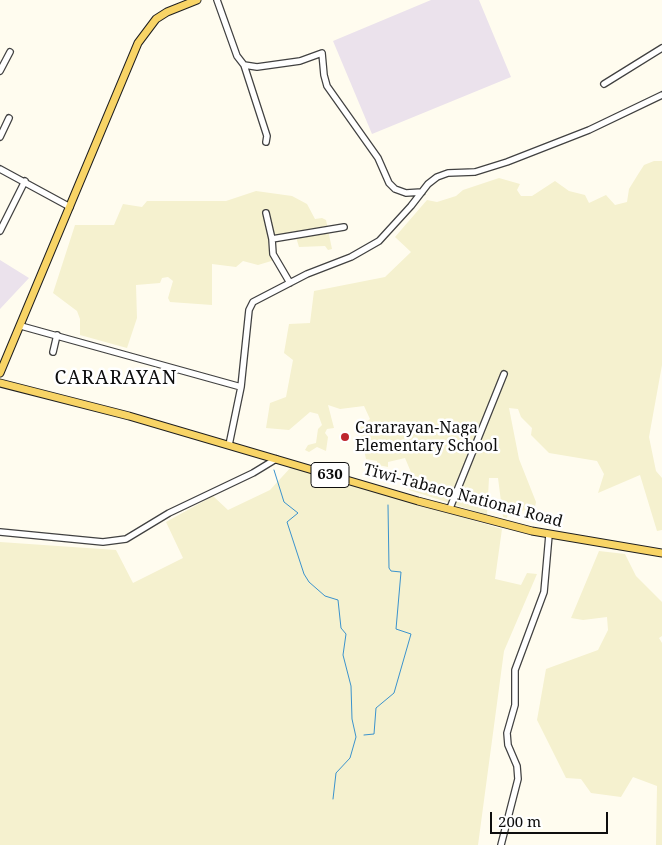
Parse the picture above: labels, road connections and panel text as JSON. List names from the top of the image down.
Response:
{
  "streets": {
    "main road": ["630", "Tiwi-Tabaco National Road"]
  },
  "districts": ["CARARAYAN"],
  "places": ["Cararayan-Naga Elementary School"],
  "scale_bar": "200 m"
}
